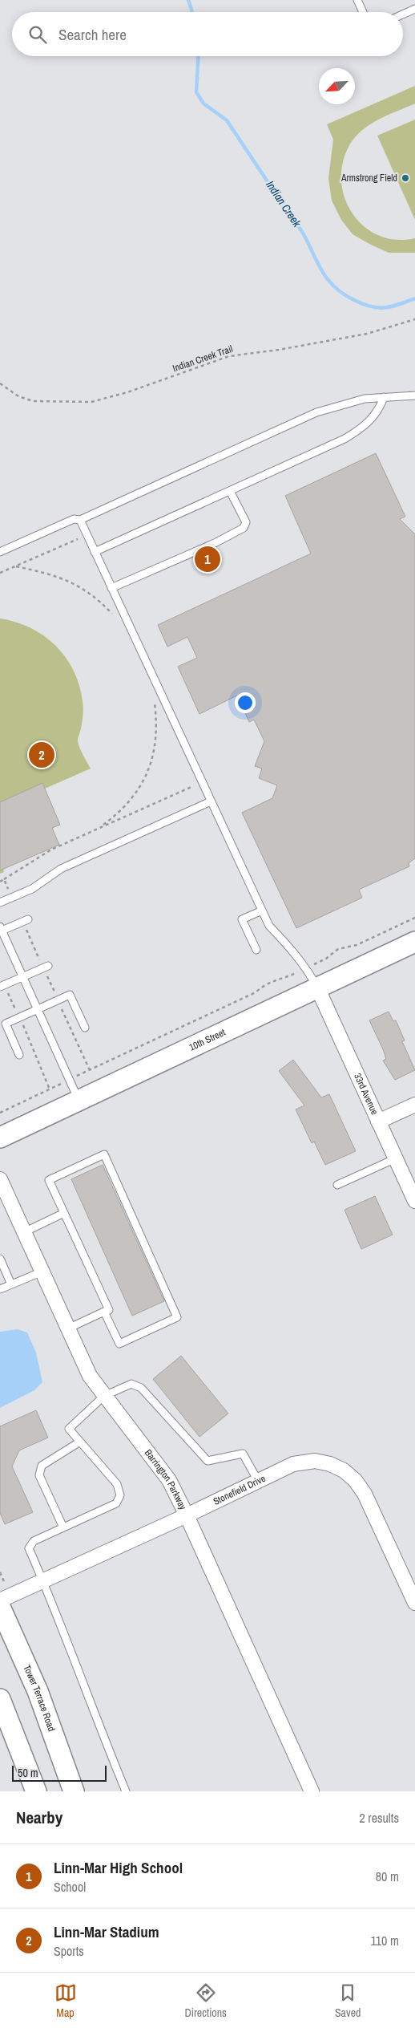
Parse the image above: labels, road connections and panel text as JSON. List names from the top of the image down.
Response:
{
  "streets": {
    "street": [
      "10th Street",
      "33rd Avenue",
      "Barrington Parkway",
      "Stonefield Drive",
      "Tower Terrace Road"
    ],
    "path": ["Indian Creek Trail"]
  },
  "crossings": [
    ["10th Street", "33rd Avenue"],
    ["Barrington Parkway", "Stonefield Drive"]
  ],
  "water": ["Indian Creek"],
  "places": ["Armstrong Field"],
  "scale_bar": "50 m",
  "north": "bottom left",
  "page": {
    "search": "Search here",
    "pins": ["1", "2"],
    "scale": "50 m",
    "heading": ["Nearby", "2 results"],
    "list": [
      {
        "mark": "1",
        "name": "Linn-Mar High School",
        "note": "School",
        "value": "80 m"
      },
      {
        "mark": "2",
        "name": "Linn-Mar Stadium",
        "note": "Sports",
        "value": "110 m"
      }
    ],
    "nav": ["Map", "Directions", "Saved"]
  }
}
